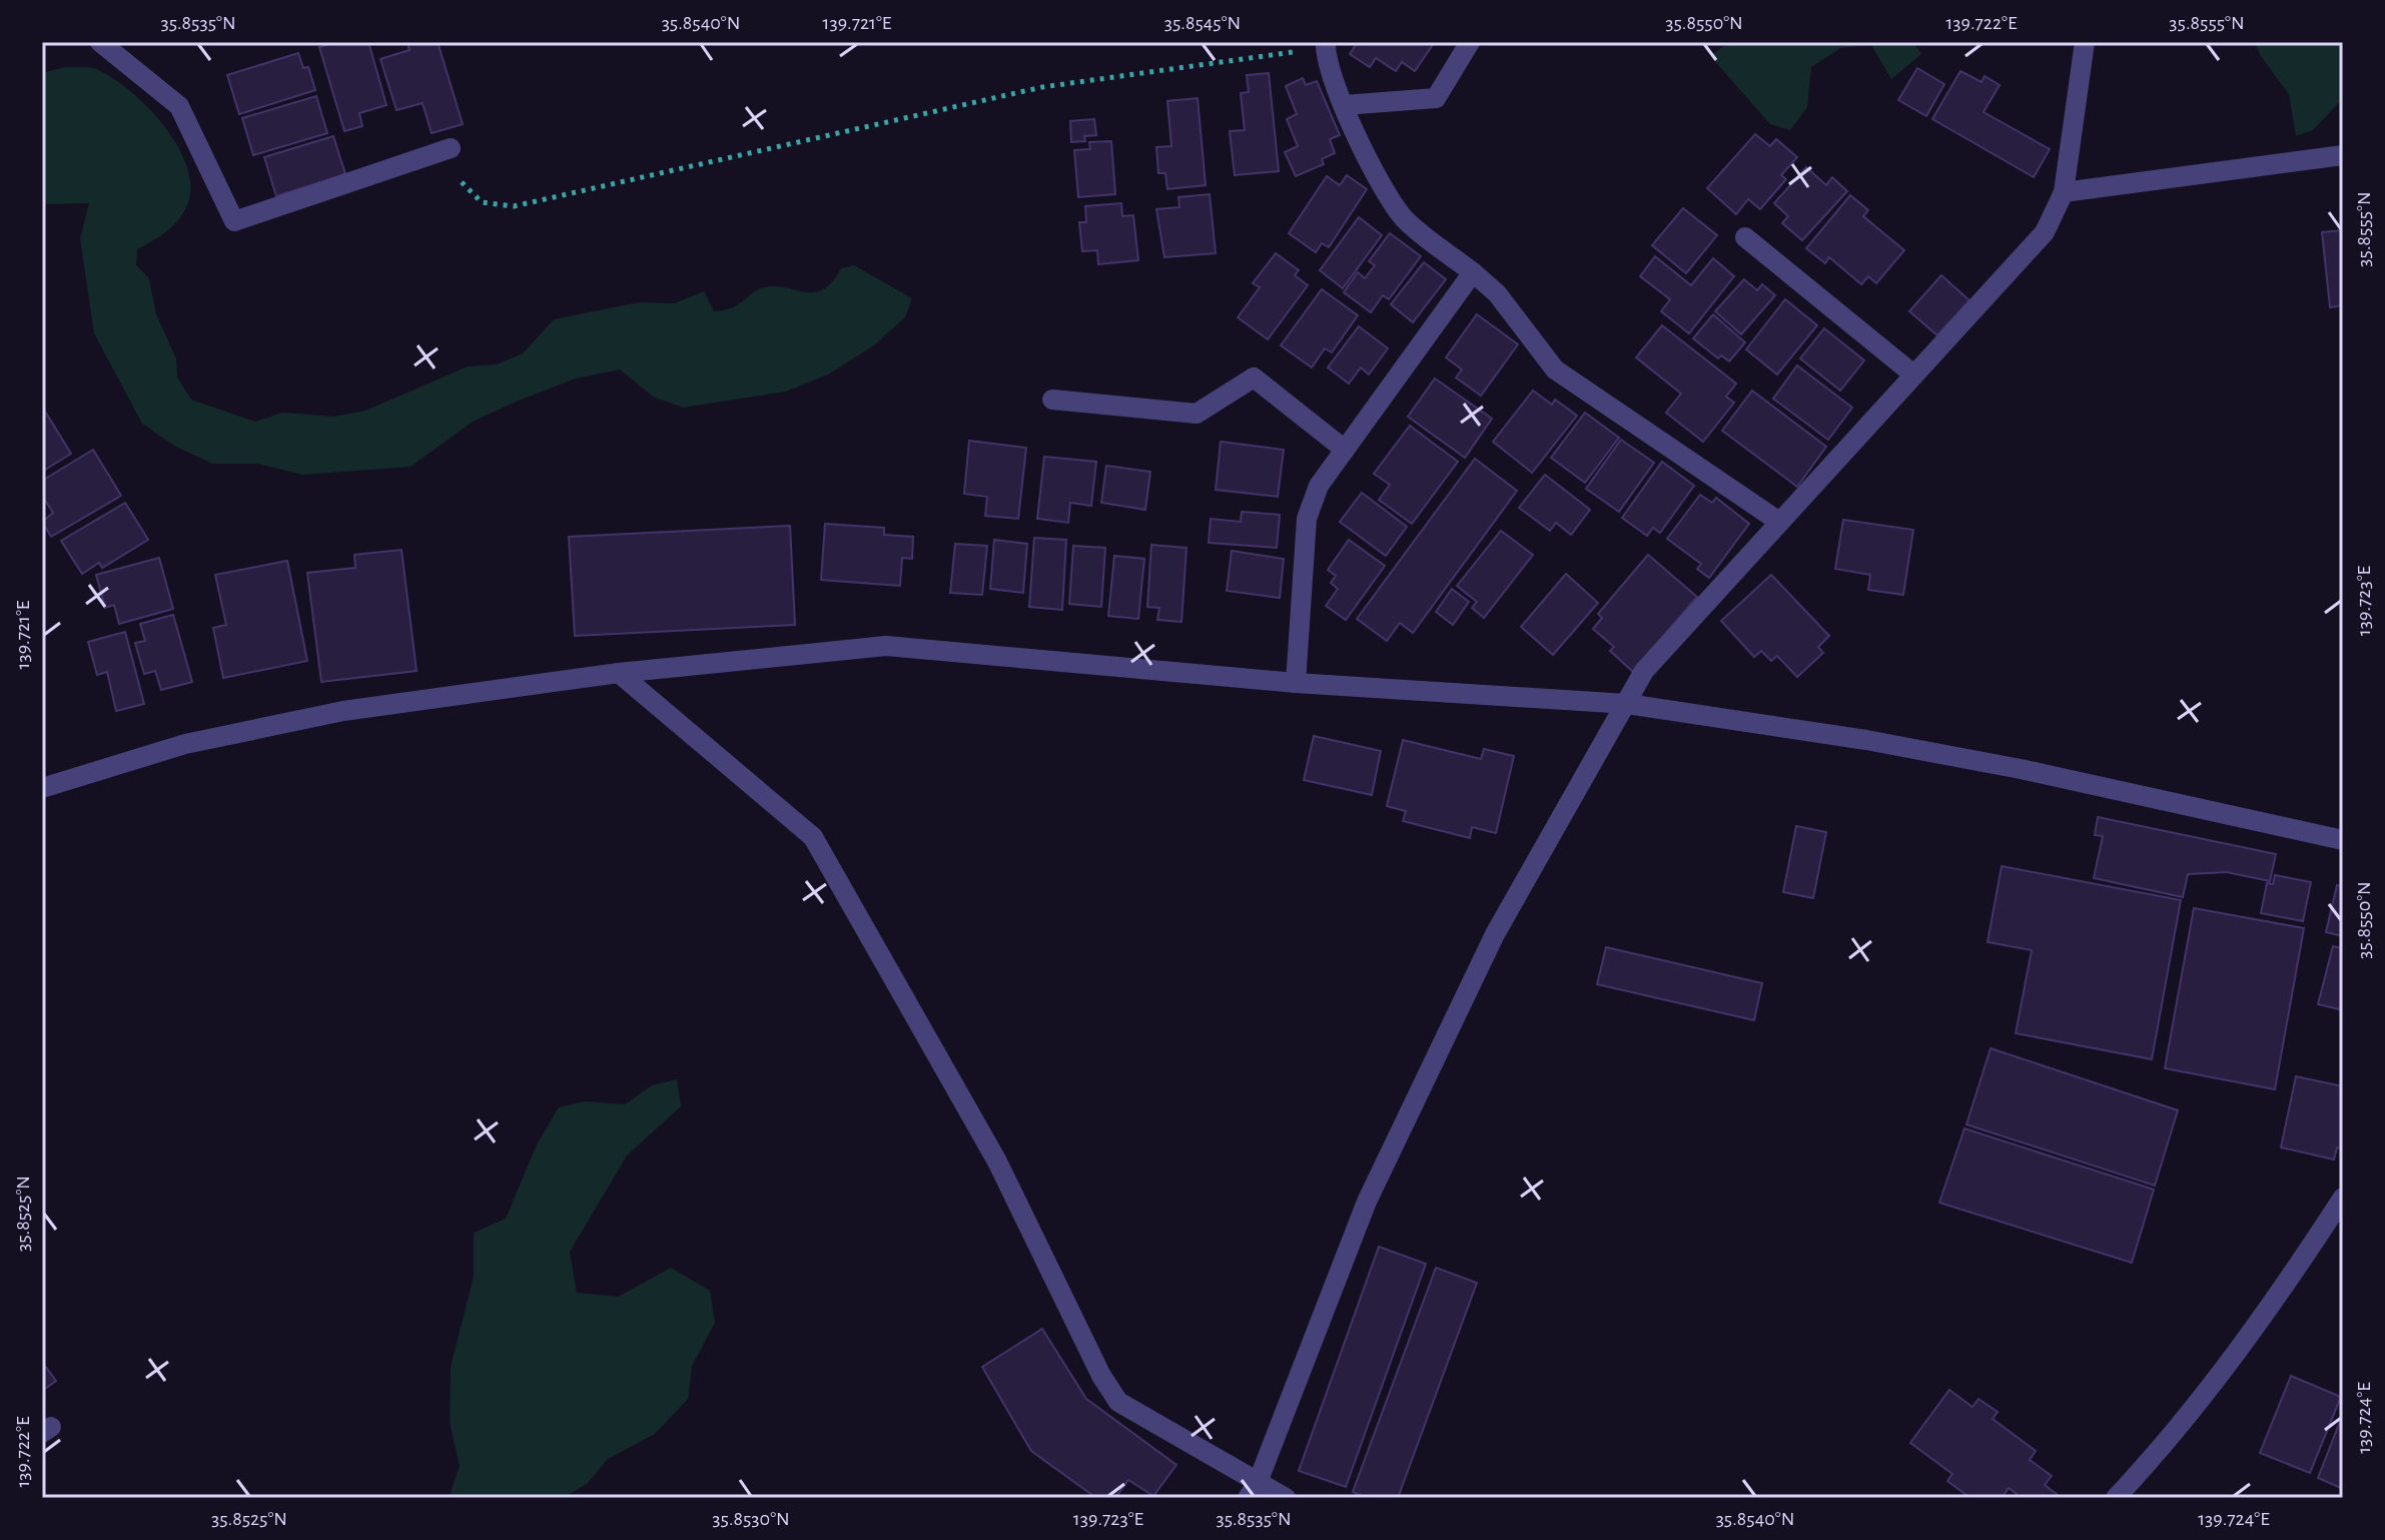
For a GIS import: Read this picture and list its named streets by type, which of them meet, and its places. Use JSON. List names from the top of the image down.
{
  "coordinates": [
    "35.8535°N",
    "35.8540°N",
    "139.721°E",
    "35.8545°N",
    "35.8550°N",
    "139.722°E",
    "35.8555°N",
    "139.723°E",
    "35.8525°N",
    "139.724°E",
    "35.8530°N"
  ]
}
